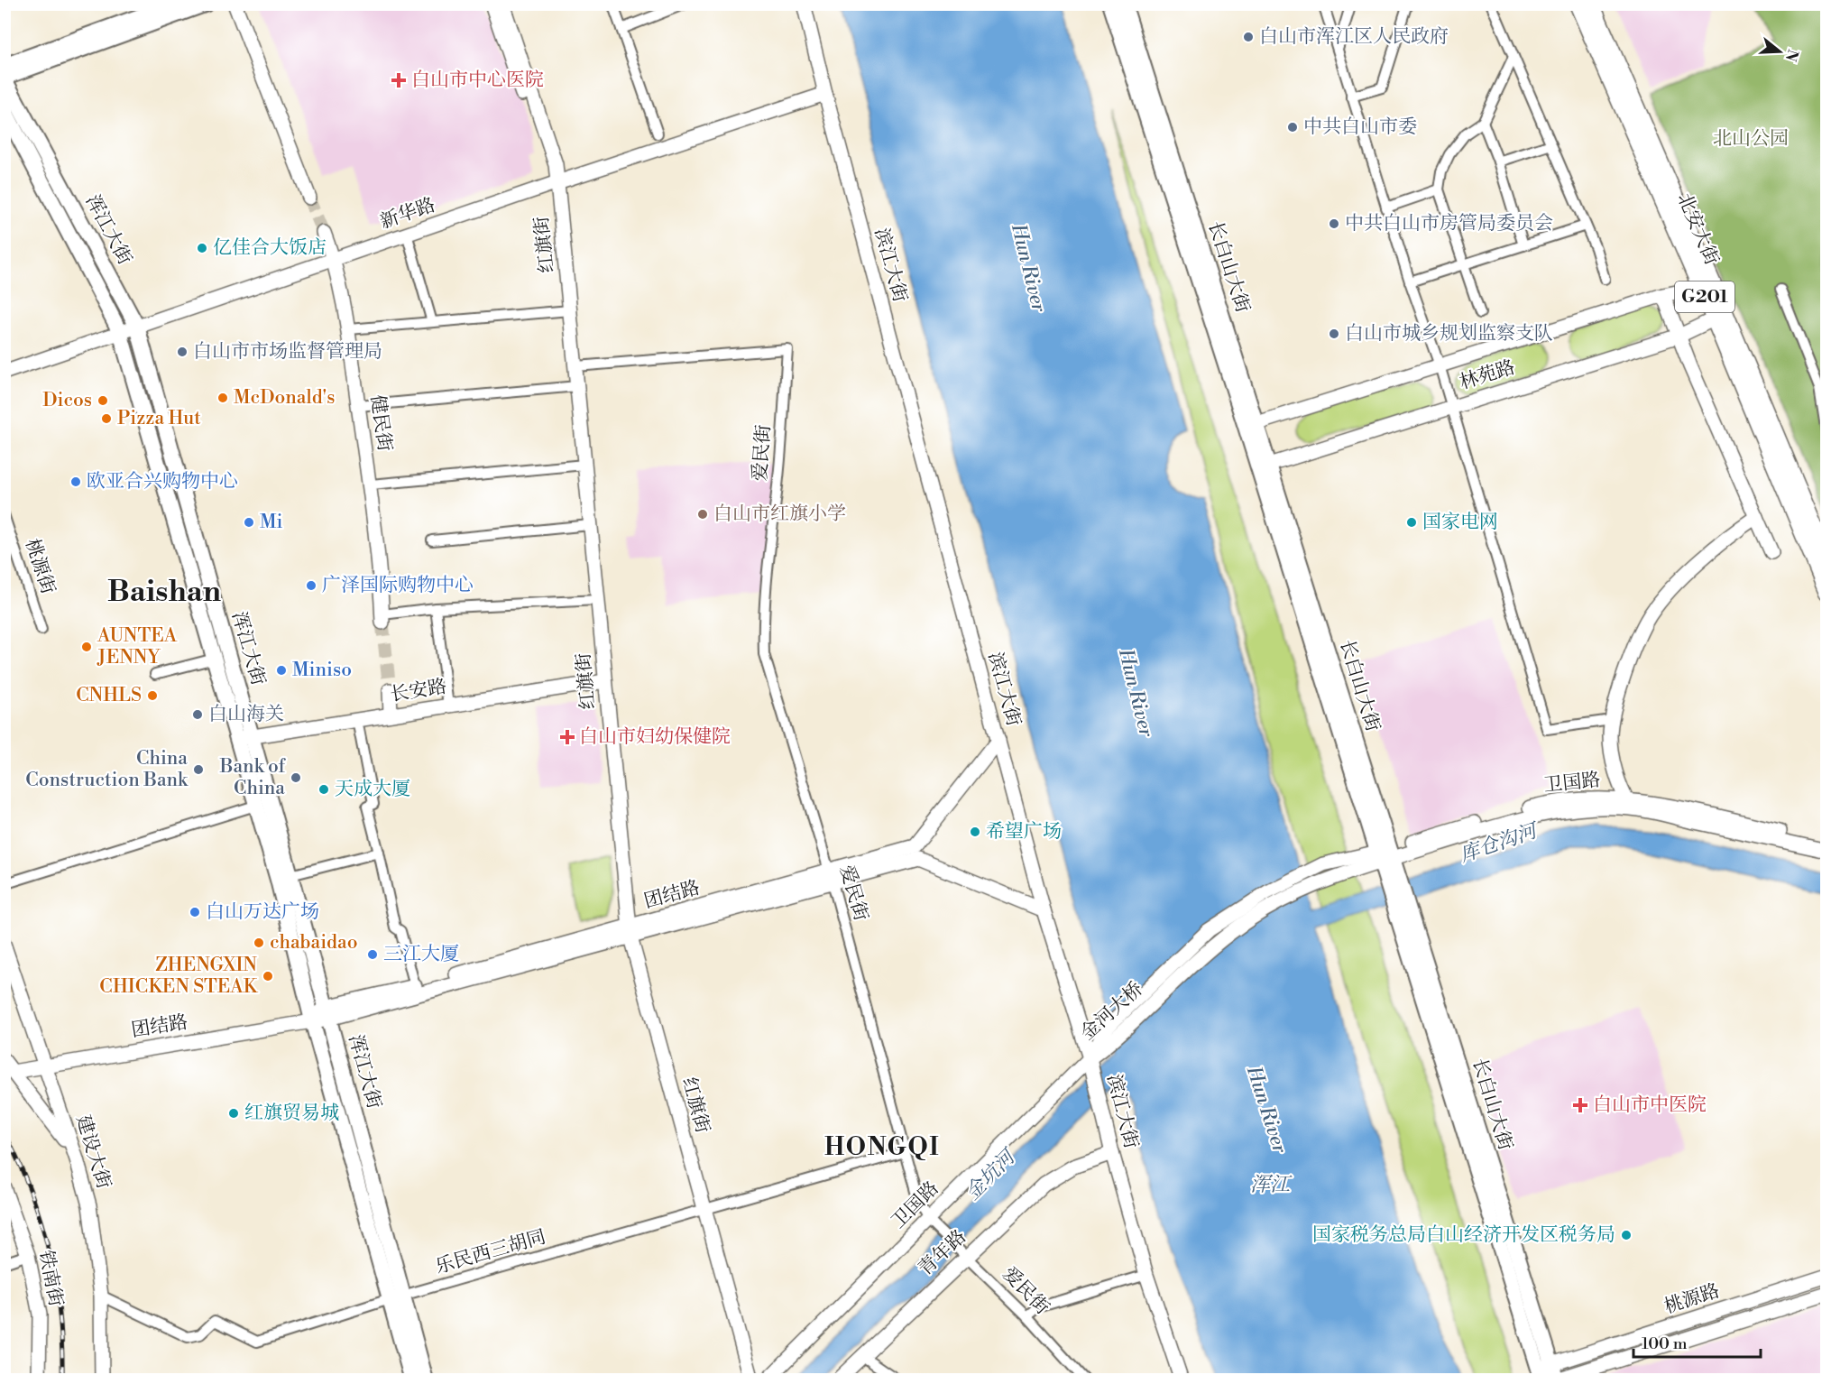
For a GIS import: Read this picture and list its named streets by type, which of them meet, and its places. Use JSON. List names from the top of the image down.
{
  "streets": {
    "highway": ["北安大街", "G201"],
    "main road": ["浑江大街", "长白山大街"],
    "street": [
      "新华路",
      "红旗街",
      "滨江大街",
      "林苑路",
      "健民街",
      "爱民街",
      "桃源街",
      "长安路",
      "卫国路",
      "团结路",
      "金河大桥",
      "建设大街",
      "乐民西三胡同",
      "青年路",
      "铁南街",
      "桃源路"
    ]
  },
  "crossings": [
    ["新华路", "浑江大街"],
    ["新华路", "红旗街"],
    ["新华路", "滨江大街"],
    ["新华路", "健民街"],
    ["北安大街", "林苑路"],
    ["浑江大街", "长安路"],
    ["浑江大街", "团结路"],
    ["浑江大街", "乐民西三胡同"],
    ["红旗街", "爱民街"],
    ["红旗街", "长安路"],
    ["红旗街", "团结路"],
    ["红旗街", "乐民西三胡同"],
    ["滨江大街", "卫国路"],
    ["滨江大街", "金河大桥"],
    ["滨江大街", "青年路"],
    ["长白山大街", "林苑路"],
    ["长白山大街", "卫国路"],
    ["长白山大街", "桃源路"],
    ["爱民街", "卫国路"],
    ["爱民街", "团结路"],
    ["爱民街", "乐民西三胡同"],
    ["爱民街", "青年路"],
    ["卫国路", "金河大桥"],
    ["团结路", "建设大街"],
    ["建设大街", "乐民西三胡同"]
  ],
  "districts": ["Baishan", "HONGQI"],
  "water": [
    "Hun River",
    "库仓沟河",
    "金坑河",
    "浑江"
  ],
  "parks": ["北山公园"],
  "places": {
    "other": [
      "白山市浑江区人民政府",
      "中共白山市委",
      "中共白山市房管局委员会",
      "亿佳合大饭店",
      "白山市城乡规划监察支队",
      "白山市市场监督管理局",
      "McDonald's",
      "Dicos",
      "Pizza Hut",
      "欧亚合兴购物中心",
      "白山市红旗小学",
      "Mi",
      "国家电网",
      "广泽国际购物中心",
      "AUNTEA JENNY",
      "Miniso",
      "CNHLS",
      "白山海关",
      "China Construction Bank",
      "Bank of China",
      "天成大厦",
      "希望广场",
      "白山万达广场",
      "chabaidao",
      "三江大厦",
      "ZHENGXIN CHICKEN STEAK",
      "红旗贸易城",
      "国家税务总局白山经济开发区税务局"
    ],
    "health": ["白山市中心医院", "白山市妇幼保健院", "白山市中医院"]
  },
  "scale_bar": "100 m",
  "north": "right"
}
